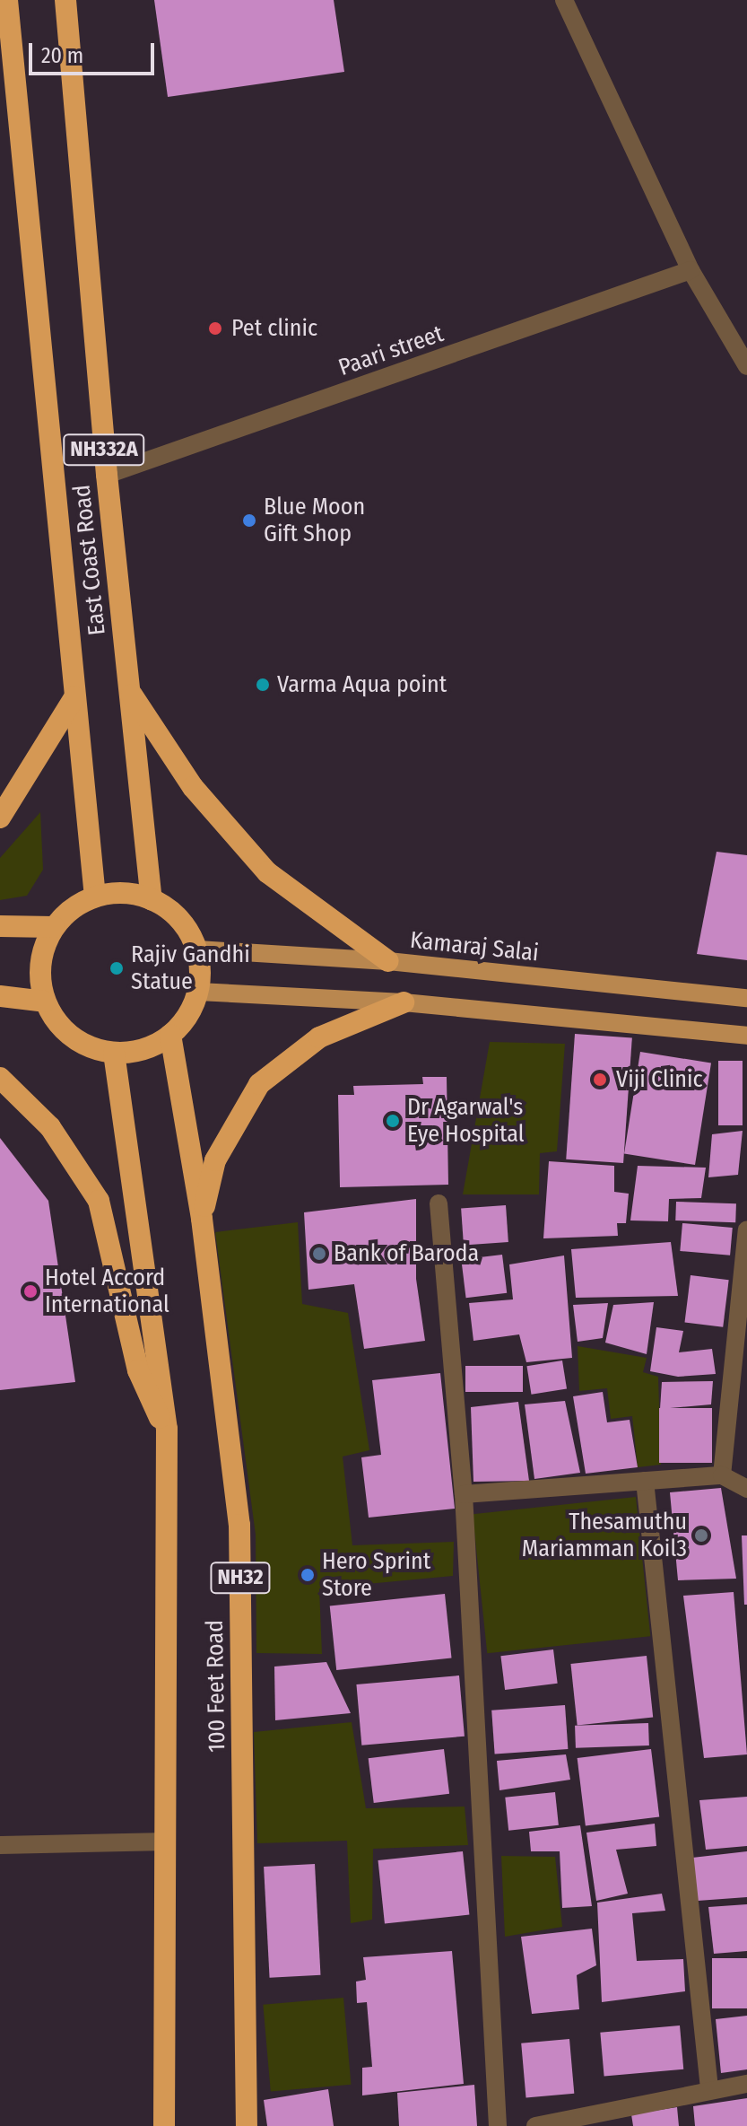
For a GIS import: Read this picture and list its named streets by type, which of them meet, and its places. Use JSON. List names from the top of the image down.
{
  "streets": {
    "highway": [
      "NH332A",
      "East Coast Road",
      "NH32",
      "100 Feet Road"
    ],
    "main road": ["Kamaraj Salai"],
    "street": ["Paari street"]
  },
  "crossings": [
    ["Paari street", "East Coast Road"],
    ["East Coast Road", "Kamaraj Salai"],
    ["East Coast Road", "100 Feet Road"],
    ["Kamaraj Salai", "100 Feet Road"]
  ],
  "places": [
    "Pet clinic",
    "Blue Moon Gift Shop",
    "Varma Aqua point",
    "Rajiv Gandhi Statue",
    "Viji Clinic",
    "Dr Agarwal's Eye Hospital",
    "Bank of Baroda",
    "Hotel Accord International",
    "Thesamuthu Mariamman Koil3",
    "Hero Sprint Store"
  ],
  "scale_bar": "20 m"
}
